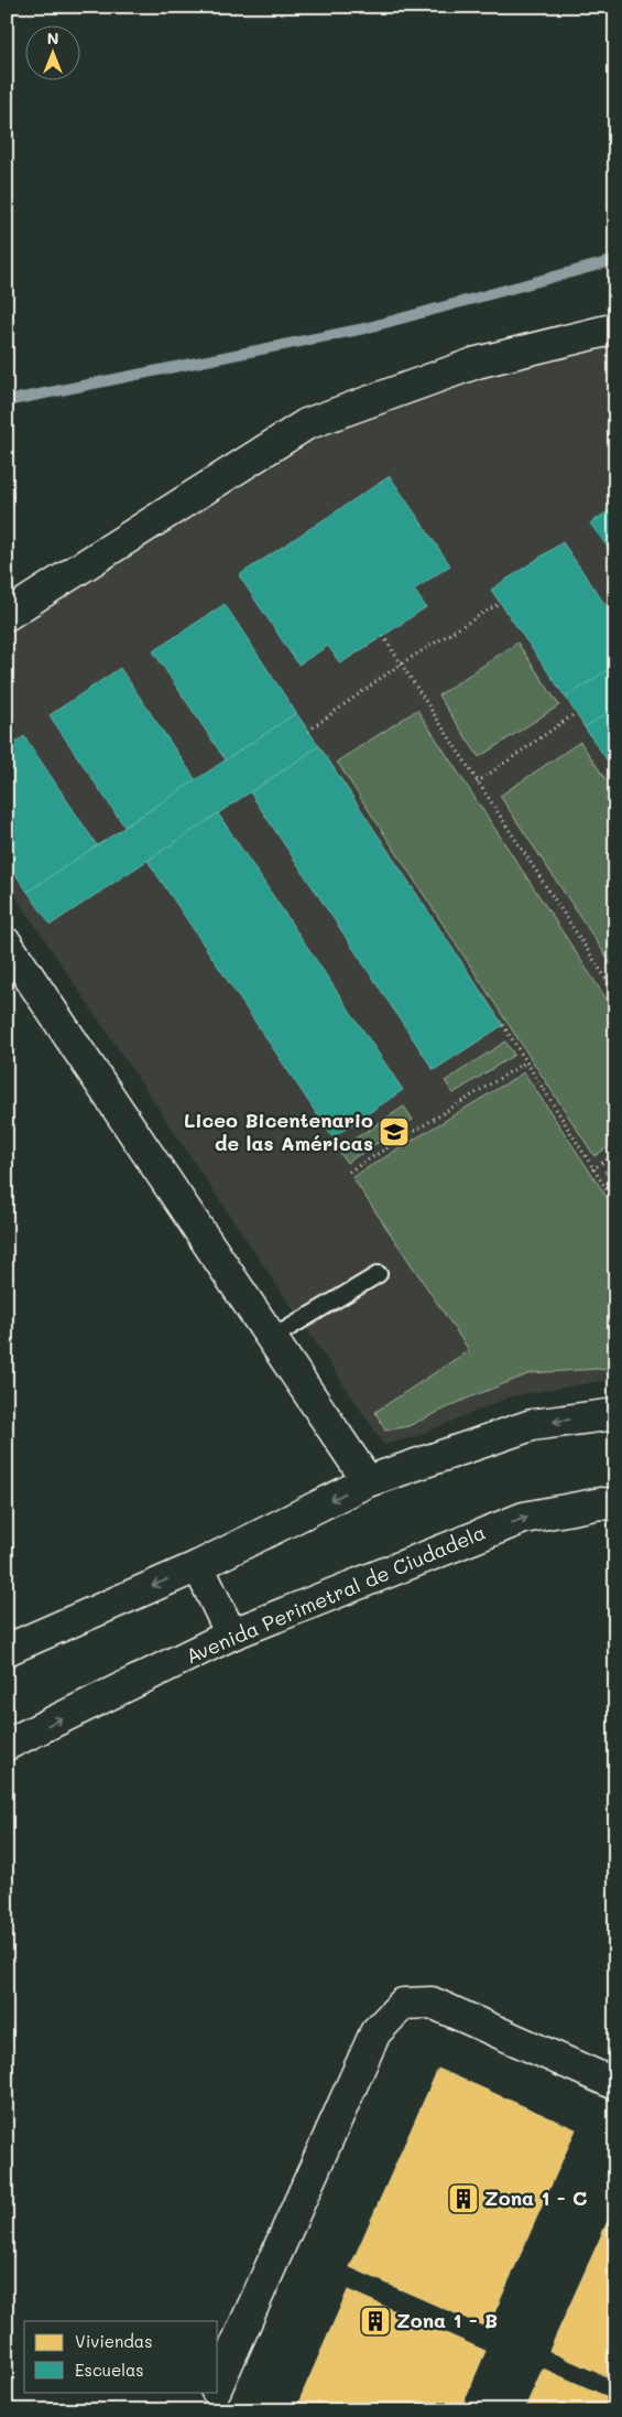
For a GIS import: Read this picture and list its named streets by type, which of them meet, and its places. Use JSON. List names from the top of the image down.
{
  "streets": {
    "street": ["Avenida Perimetral de Ciudadela"]
  },
  "places": {
    "school or university": ["Liceo Bicentenario de las Américas"],
    "building": ["Zona 1 - C", "Zona 1 - B"]
  },
  "legend": ["Viviendas", "Escuelas"],
  "north": "top"
}
